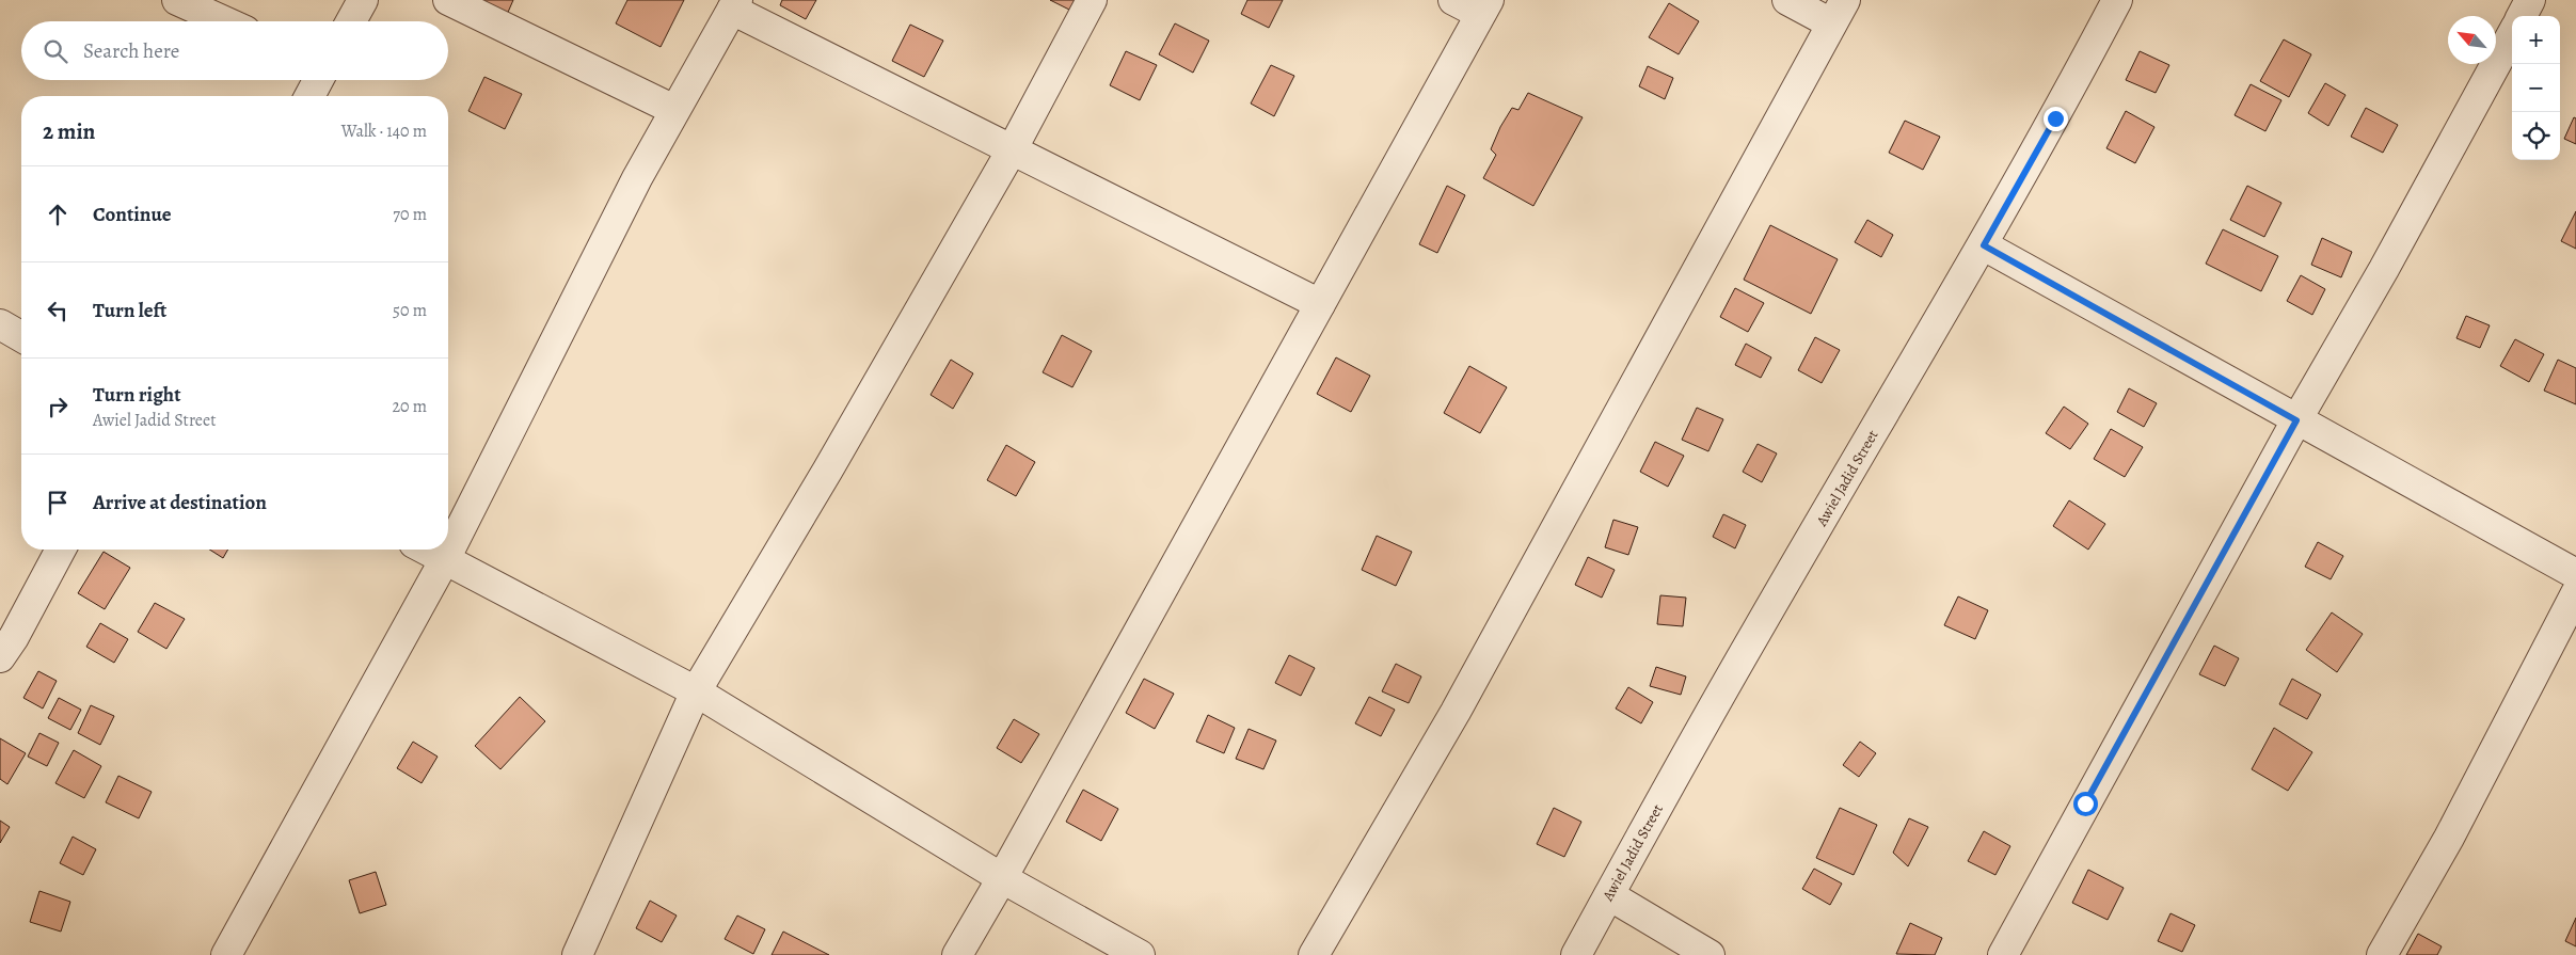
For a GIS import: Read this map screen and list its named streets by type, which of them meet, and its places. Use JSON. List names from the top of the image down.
{
  "streets": {
    "street": ["Awiel Jadid Street"]
  },
  "north": "top left",
  "page": {
    "map_buttons": ["+", "−"],
    "search": "Search here",
    "heading": ["2 min", "Walk · 140 m"],
    "list": [
      ["Continue", "70 m"],
      ["Turn left", "50 m"],
      ["Turn right", "Awiel Jadid Street", "20 m"],
      "Arrive at destination"
    ]
  }
}
